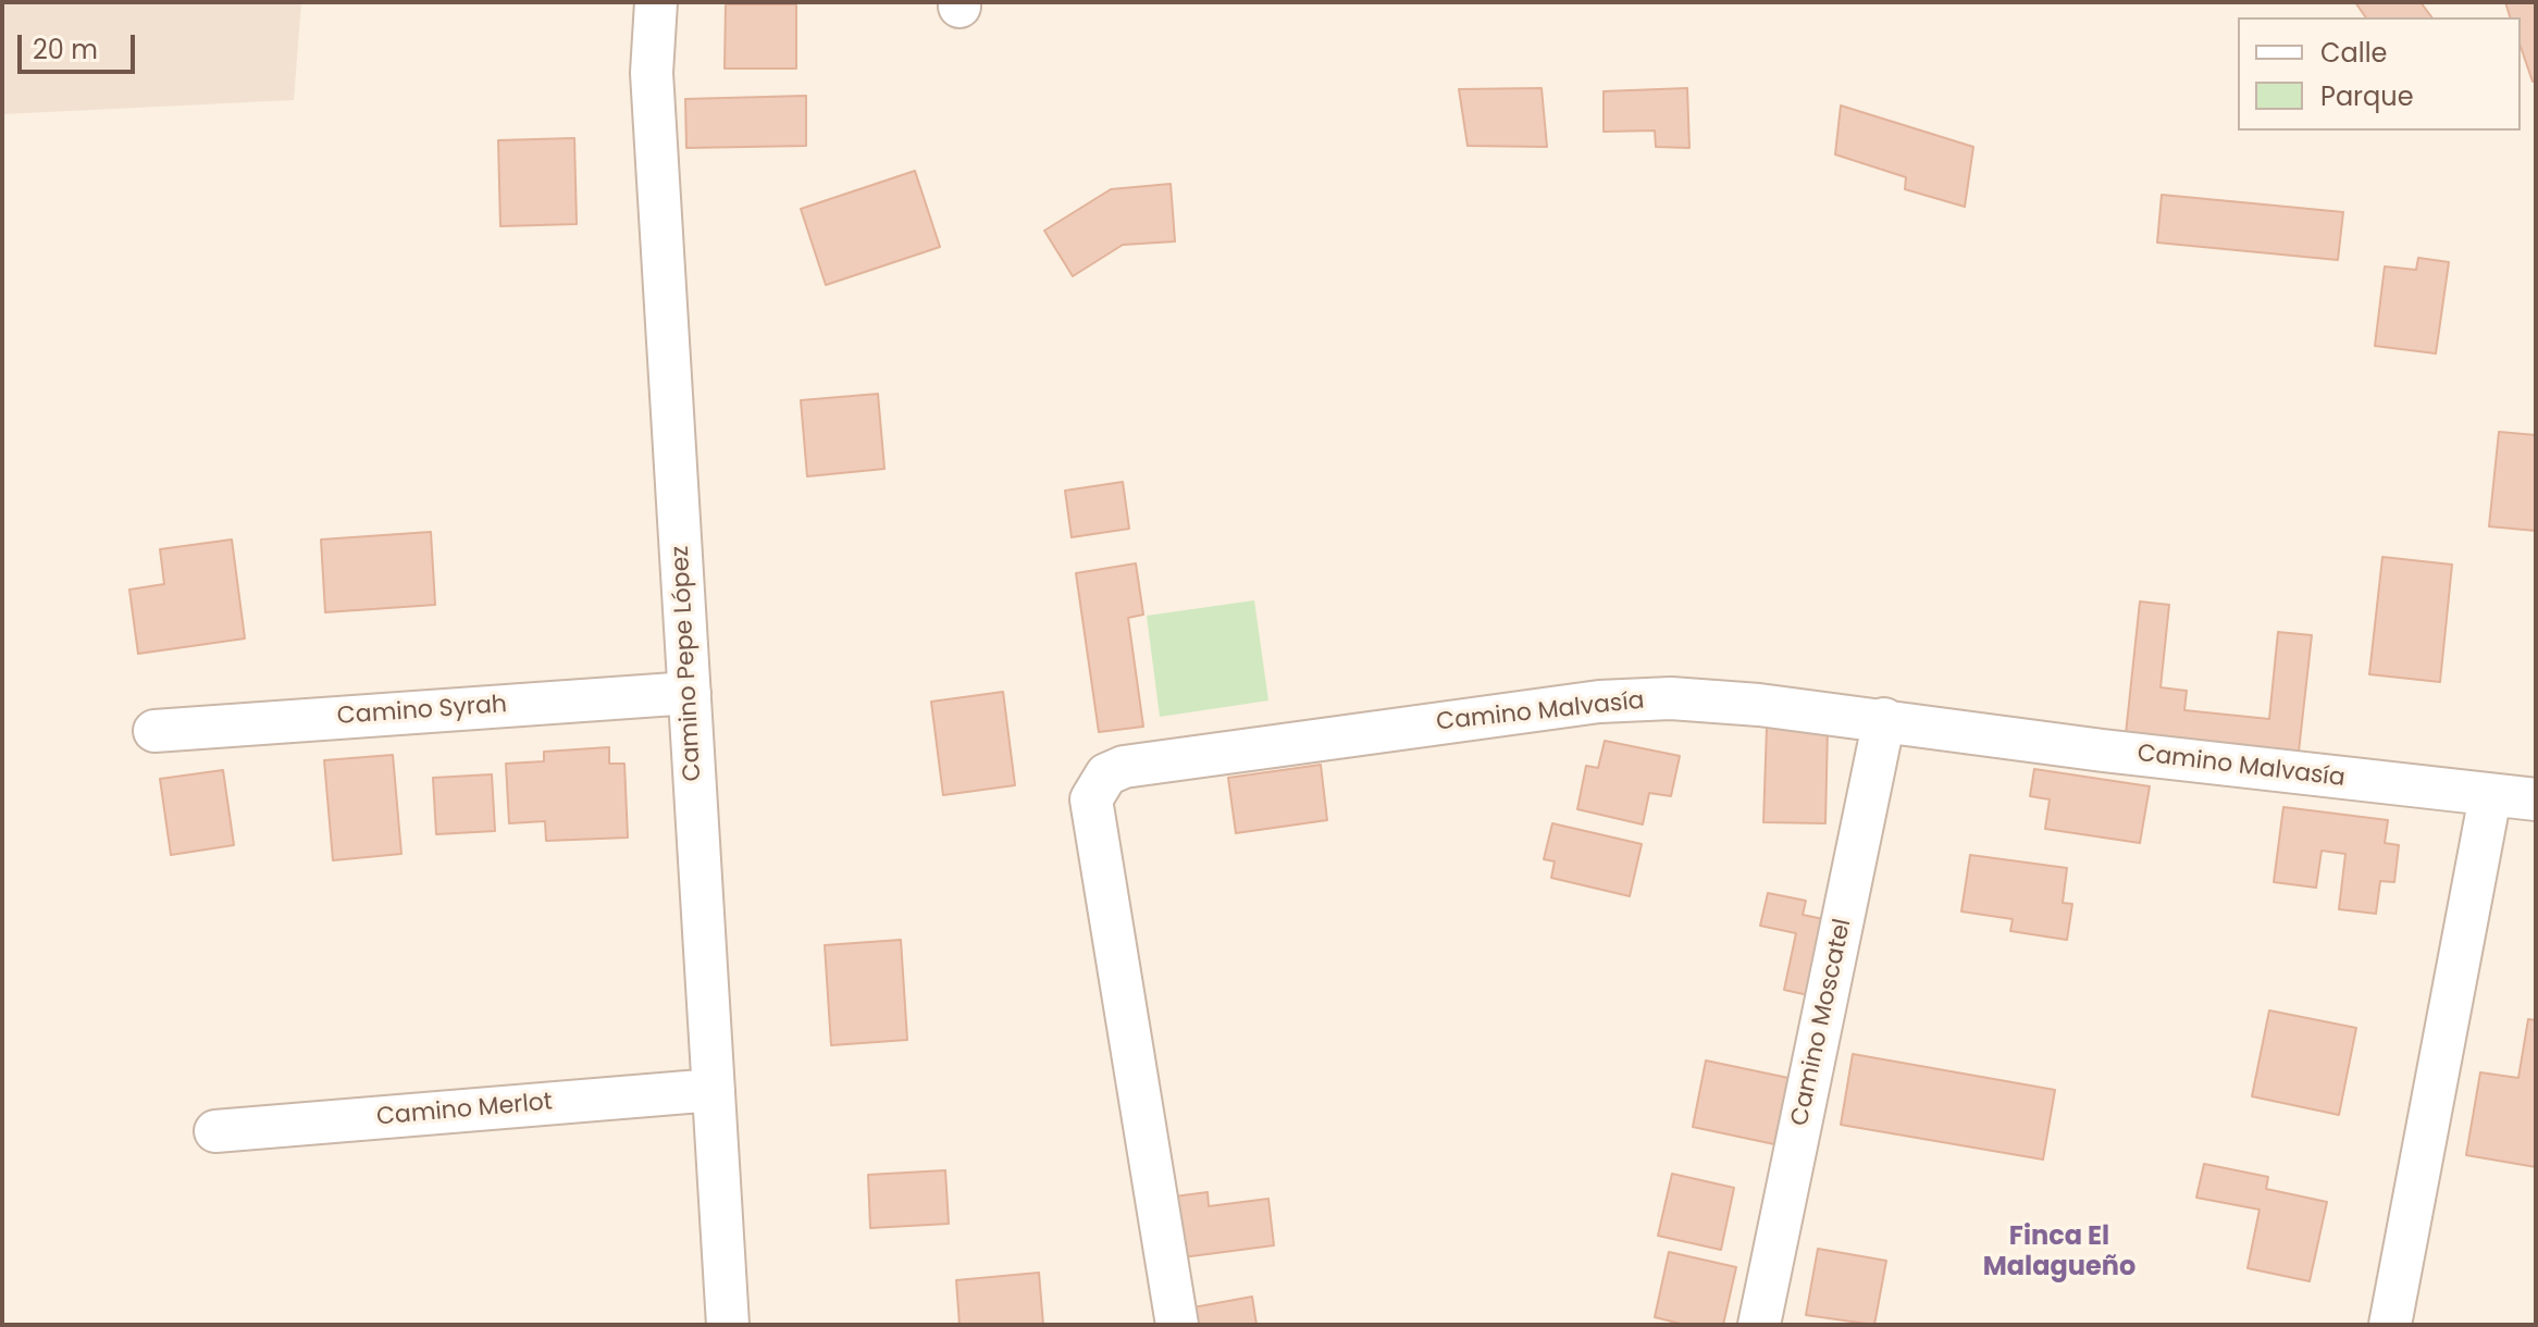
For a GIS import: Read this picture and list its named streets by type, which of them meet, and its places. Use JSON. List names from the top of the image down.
{
  "streets": {
    "street": [
      "Camino Pepe López",
      "Camino Syrah",
      "Camino Malvasía",
      "Camino Moscatel",
      "Camino Merlot"
    ]
  },
  "crossings": [
    ["Camino Pepe López", "Camino Syrah"],
    ["Camino Pepe López", "Camino Merlot"],
    ["Camino Malvasía", "Camino Moscatel"]
  ],
  "districts": ["Finca El Malagueño"],
  "legend": ["Calle", "Parque"],
  "scale_bar": "20 m"
}
